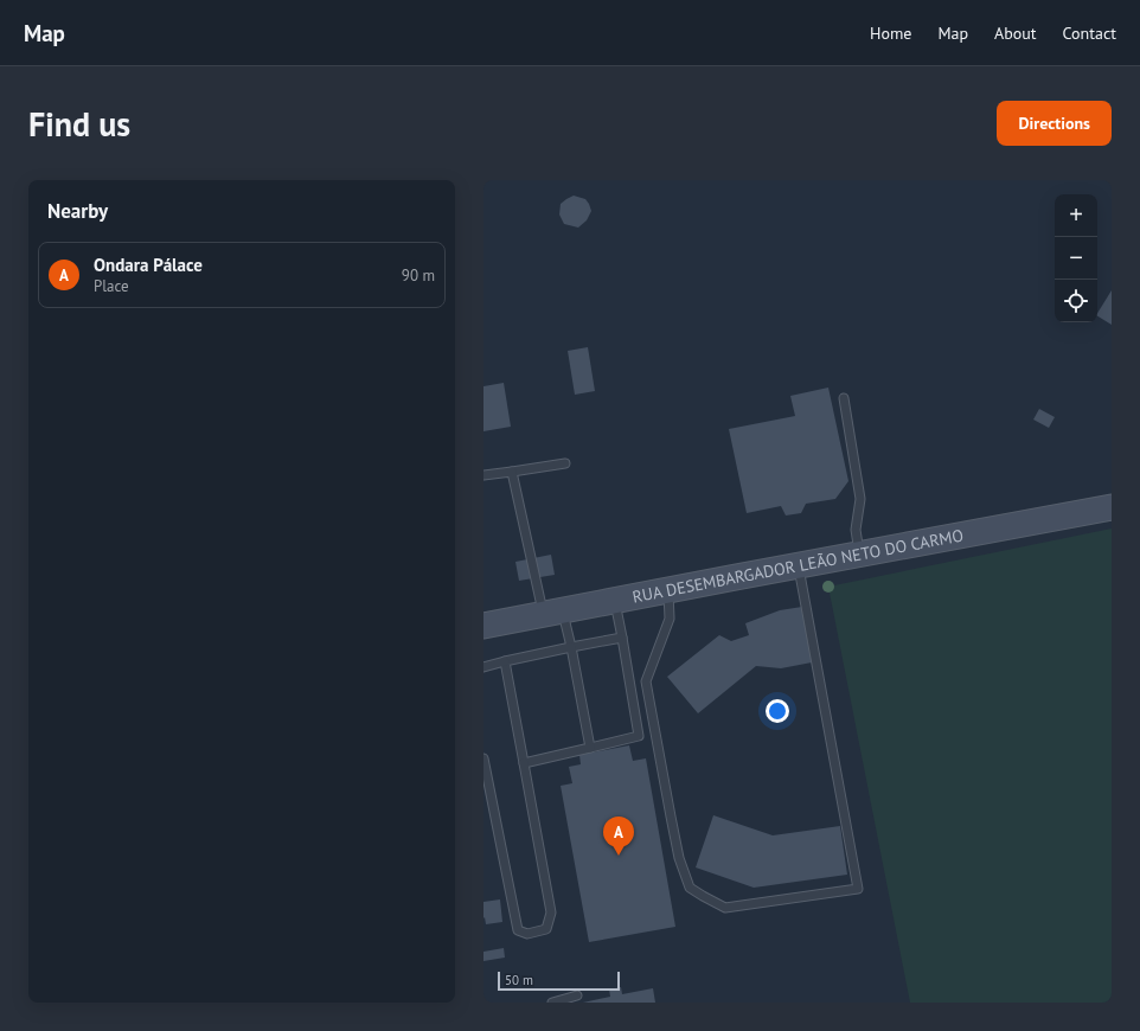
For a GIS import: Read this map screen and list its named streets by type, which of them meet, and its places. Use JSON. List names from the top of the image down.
{
  "streets": {
    "main road": ["RUA DESEMBARGADOR LEÃO NETO DO CARMO"]
  },
  "scale_bar": "50 m",
  "page": {
    "header": "Map",
    "nav": [
      "Home",
      "Map",
      "About",
      "Contact"
    ],
    "buttons": "Directions",
    "title": "Find us",
    "heading": "Nearby",
    "map_buttons": ["+", "−"],
    "list": [
      {
        "mark": "A",
        "name": "Ondara Pálace",
        "note": "Place",
        "value": "90 m"
      }
    ],
    "pins": "A",
    "scale": "50 m"
  }
}
